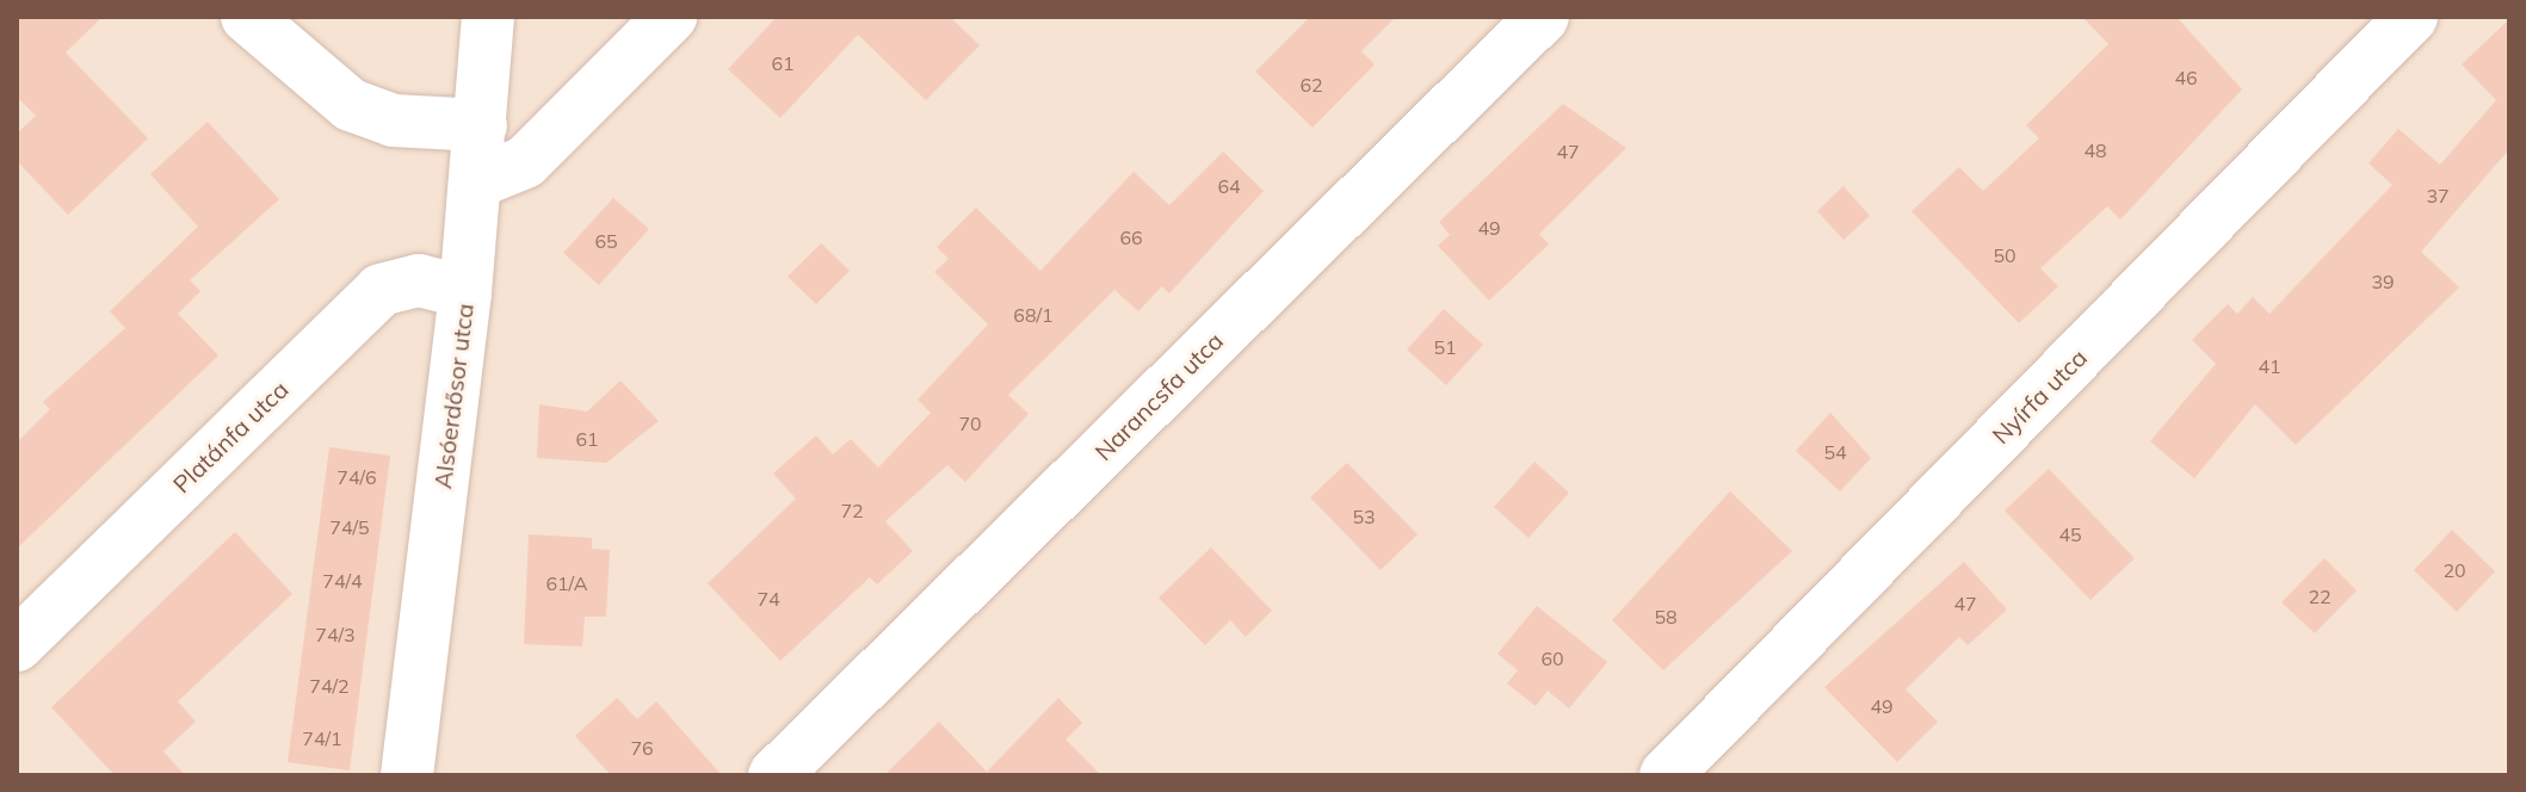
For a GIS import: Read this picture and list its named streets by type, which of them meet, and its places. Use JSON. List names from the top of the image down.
{
  "streets": {
    "street": [
      "Alsóerdősor utca",
      "Narancsfa utca",
      "Nyírfa utca",
      "Platánfa utca"
    ]
  },
  "crossings": [
    ["Alsóerdősor utca", "Platánfa utca"]
  ],
  "house_numbers": [
    "61",
    "46",
    "62",
    "48",
    "47",
    "64",
    "37",
    "49",
    "66",
    "65",
    "50",
    "39",
    "68/1",
    "51",
    "41",
    "70",
    "61",
    "54",
    "74/6",
    "72",
    "53",
    "74/5",
    "45",
    "20",
    "74/4",
    "61/A",
    "22",
    "74",
    "47",
    "58",
    "74/3",
    "60",
    "74/2",
    "49",
    "74/1",
    "76"
  ]
}
